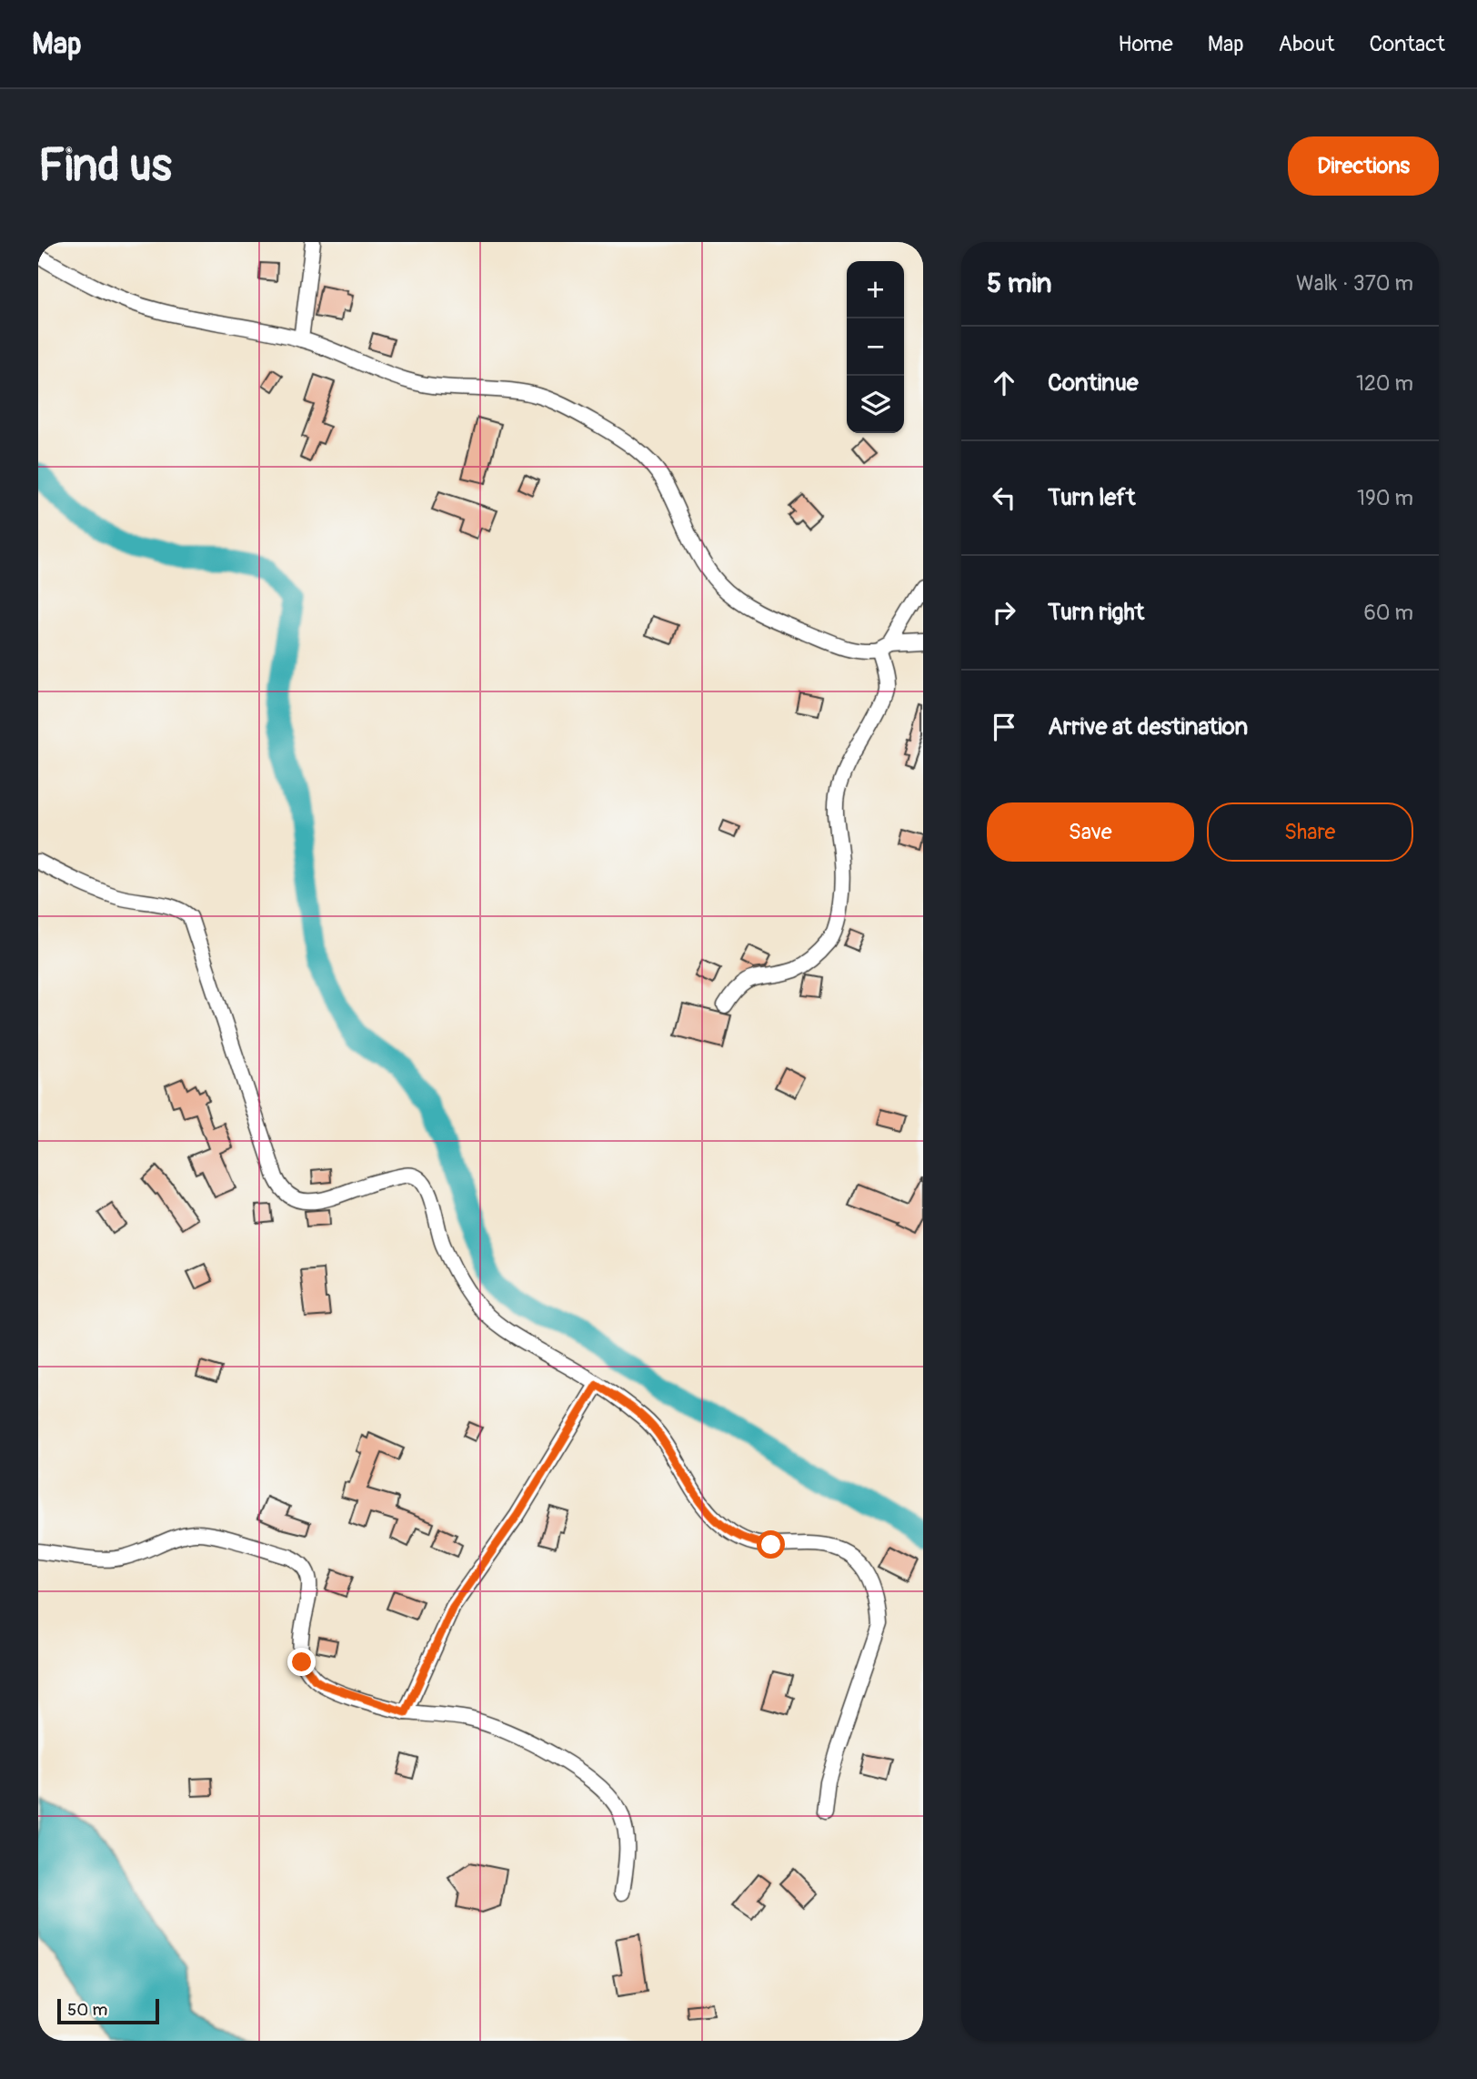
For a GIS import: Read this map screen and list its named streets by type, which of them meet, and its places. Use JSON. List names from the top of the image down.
{
  "scale_bar": "50 m",
  "page": {
    "header": "Map",
    "nav": [
      "Home",
      "Map",
      "About",
      "Contact"
    ],
    "buttons": [
      "Directions",
      ["Save", "Share"]
    ],
    "title": "Find us",
    "heading": ["5 min", "Walk · 370 m"],
    "map_buttons": ["+", "−"],
    "list": [
      ["Continue", "120 m"],
      ["Turn left", "190 m"],
      ["Turn right", "60 m"],
      "Arrive at destination"
    ],
    "scale": "50 m"
  }
}
